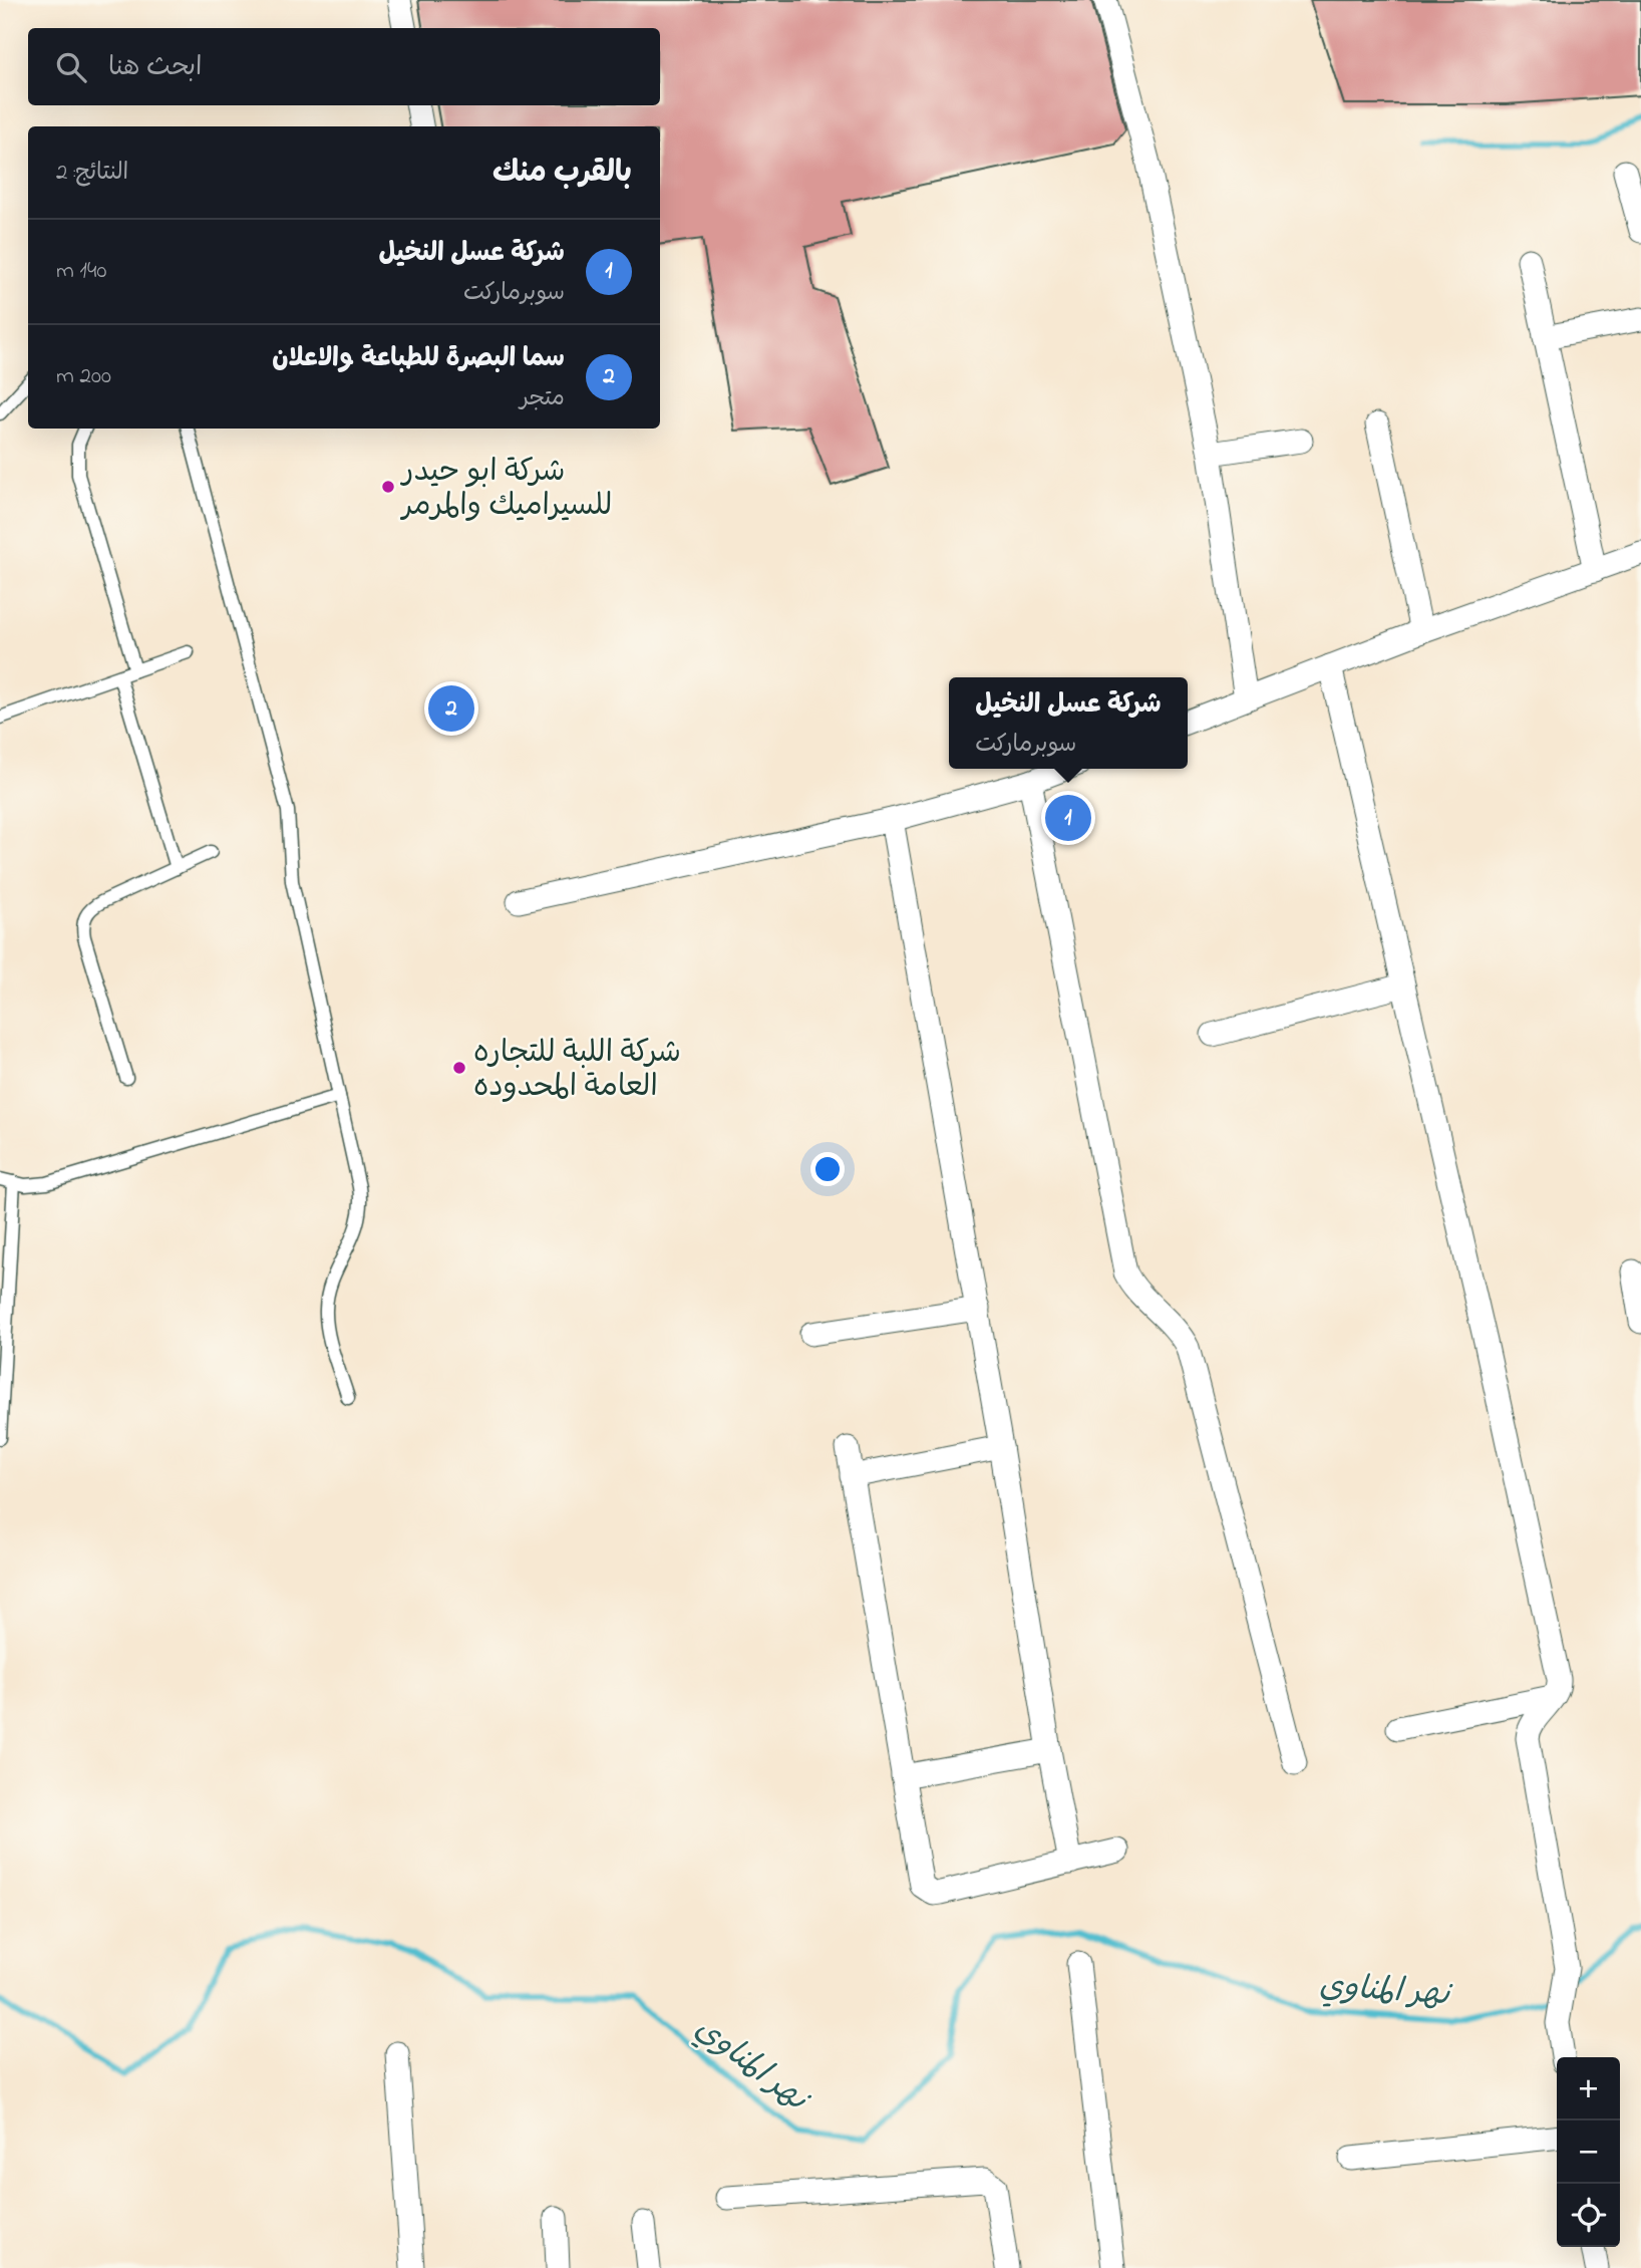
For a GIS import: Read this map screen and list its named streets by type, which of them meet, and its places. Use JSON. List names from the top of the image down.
{
  "water": ["نهر المناوي"],
  "places": ["شركة ابو حيدر للسيراميك والمرمر", "شركة اللبة للتجاره العامة المحدوده"],
  "page": {
    "search": "ابحث هنا",
    "heading": ["بالقرب منك", "النتائج: 2"],
    "list": [
      {
        "mark": "1",
        "name": "شركة عسل النخيل",
        "note": "سوبرماركت",
        "value": "140 m"
      },
      {
        "mark": "2",
        "name": "سما البصرة للطباعة والاعلان",
        "note": "متجر",
        "value": "200 m"
      }
    ],
    "popup": ["شركة عسل النخيل", "سوبرماركت"],
    "pins": ["2", "1"],
    "map_buttons": ["+", "−"]
  }
}
